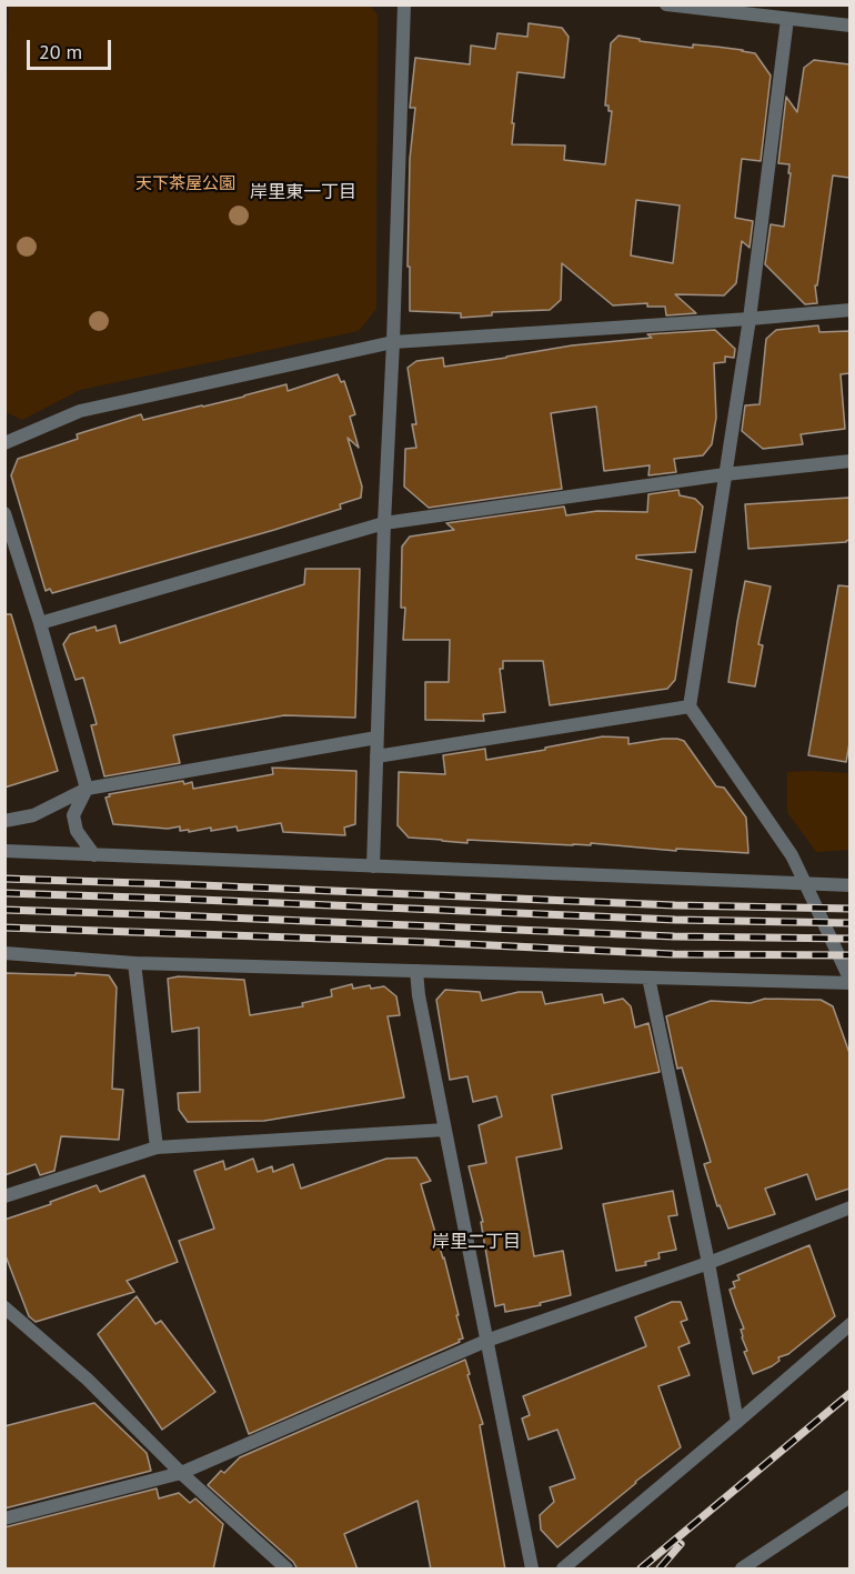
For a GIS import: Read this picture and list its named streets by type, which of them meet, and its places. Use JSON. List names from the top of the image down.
{
  "districts": ["岸里東一丁目", "岸里二丁目"],
  "parks": ["天下茶屋公園"],
  "scale_bar": "20 m"
}
